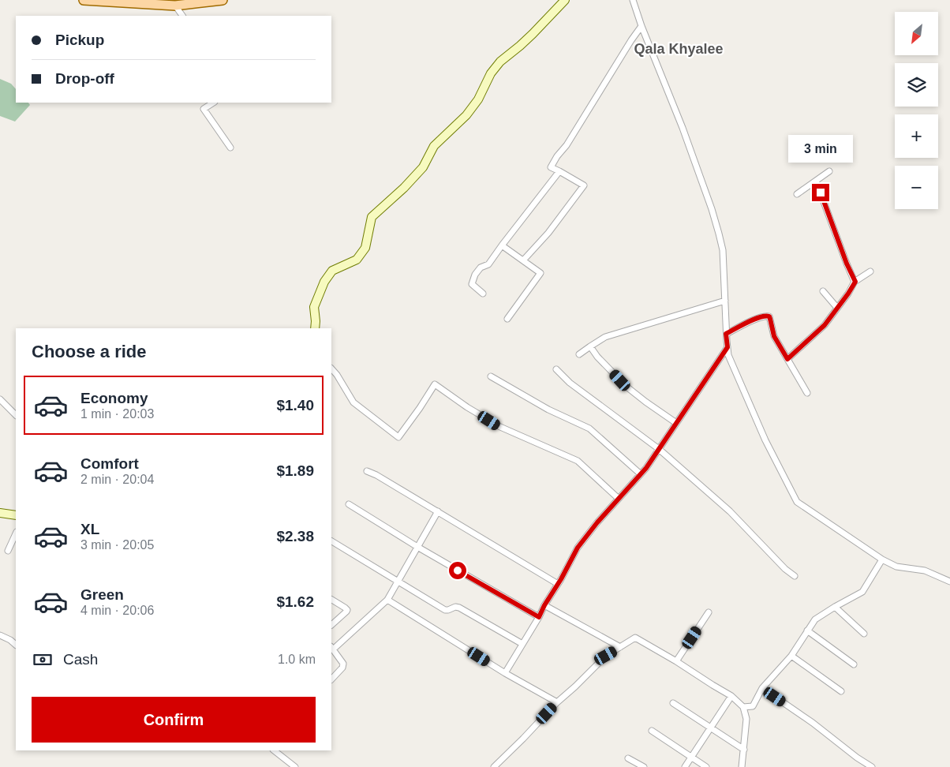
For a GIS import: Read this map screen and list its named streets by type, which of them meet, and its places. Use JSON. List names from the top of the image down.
{
  "districts": ["Qala Khyalee"],
  "north": "bottom left",
  "page": {
    "map_buttons": ["+", "−"],
    "banner": ["Pickup", "Drop-off"],
    "bubble": "3 min",
    "heading": "Choose a ride",
    "list": [
      {
        "name": "Economy",
        "note": "1 min · 20:03",
        "value": "$1.40"
      },
      {
        "name": "Comfort",
        "note": "2 min · 20:04",
        "value": "$1.89"
      },
      {
        "name": "XL",
        "note": "3 min · 20:05",
        "value": "$2.38"
      },
      {
        "name": "Green",
        "note": "4 min · 20:06",
        "value": "$1.62"
      }
    ],
    "pay": ["Cash", "1.0 km"],
    "buttons": "Confirm"
  }
}
